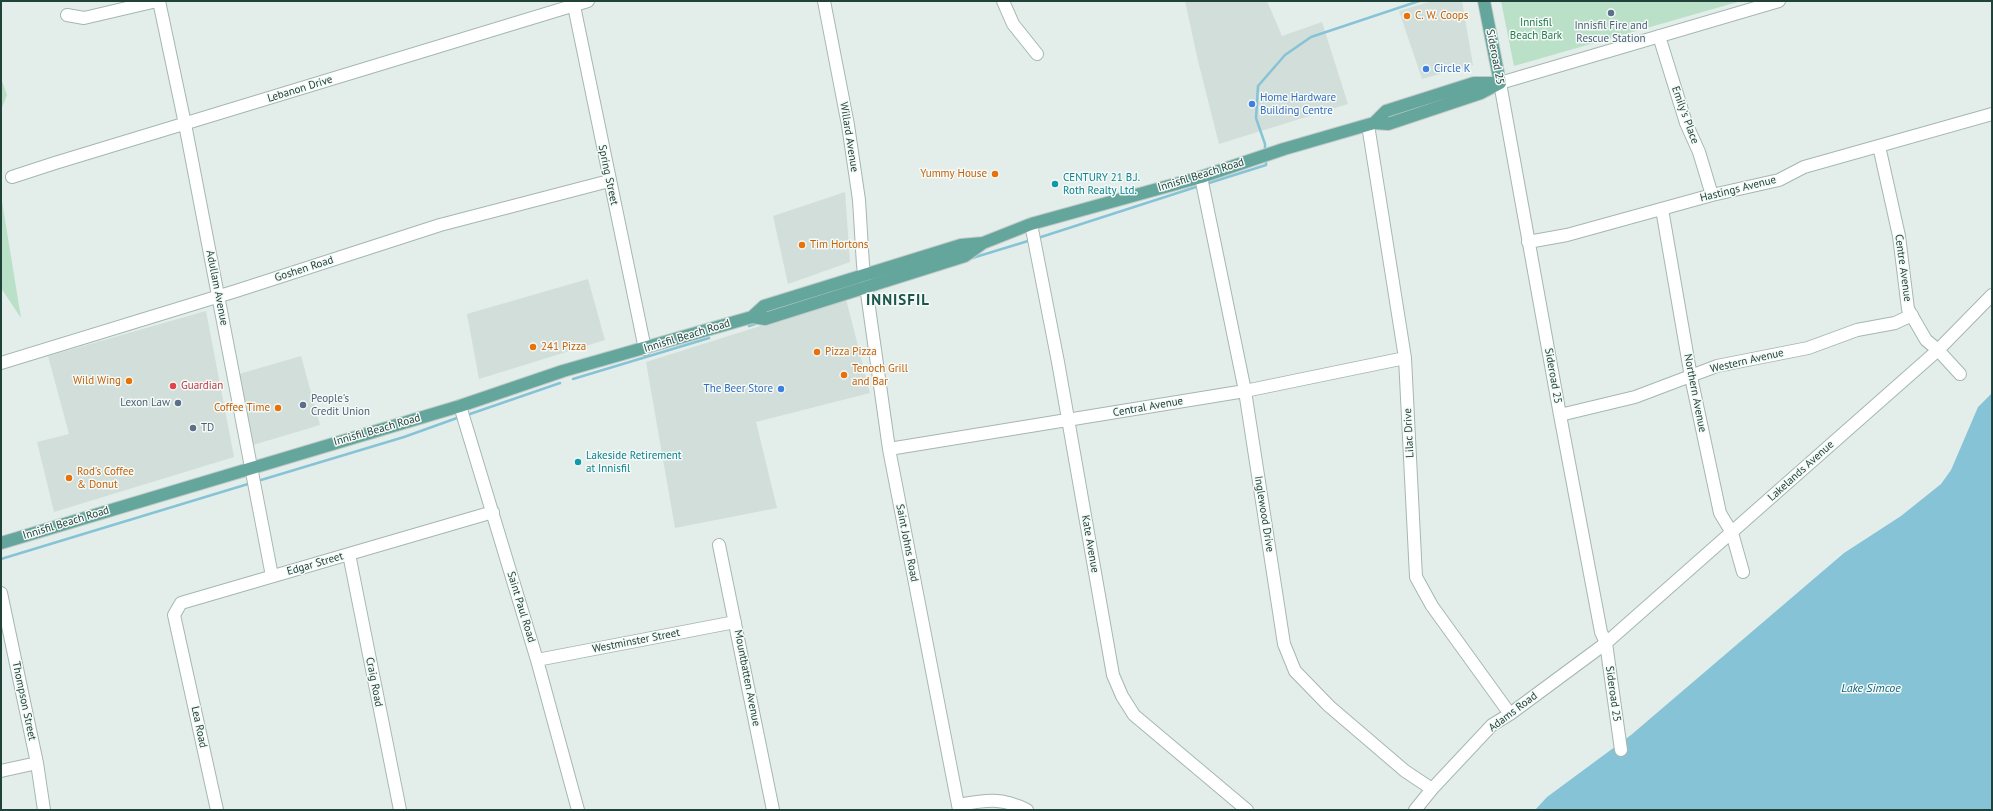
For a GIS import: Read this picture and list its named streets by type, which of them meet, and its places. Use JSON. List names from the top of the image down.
{
  "streets": {
    "main road": ["Sideroad 25", "Innisfil Beach Road"],
    "street": [
      "Lebanon Drive",
      "Emily's Place",
      "Willard Avenue",
      "Spring Street",
      "Hastings Avenue",
      "Centre Avenue",
      "Goshen Road",
      "Adullam Avenue",
      "Western Avenue",
      "Northern Avenue",
      "Central Avenue",
      "Lilac Drive",
      "Lakelands Avenue",
      "Inglewood Drive",
      "Saint Johns Road",
      "Kate Avenue",
      "Edgar Street",
      "Saint Paul Road",
      "Westminster Street",
      "Mountbatten Avenue",
      "Craig Road",
      "Thompson Street",
      "Adams Road",
      "Lea Road"
    ]
  },
  "crossings": [
    ["Sideroad 25", "Innisfil Beach Road"],
    ["Sideroad 25", "Hastings Avenue"],
    ["Sideroad 25", "Western Avenue"],
    ["Sideroad 25", "Lakelands Avenue"],
    ["Sideroad 25", "Adams Road"],
    ["Lebanon Drive", "Spring Street"],
    ["Lebanon Drive", "Adullam Avenue"],
    ["Emily's Place", "Innisfil Beach Road"],
    ["Emily's Place", "Hastings Avenue"],
    ["Willard Avenue", "Innisfil Beach Road"],
    ["Willard Avenue", "Saint Johns Road"],
    ["Spring Street", "Innisfil Beach Road"],
    ["Spring Street", "Goshen Road"],
    ["Innisfil Beach Road", "Adullam Avenue"],
    ["Innisfil Beach Road", "Lilac Drive"],
    ["Innisfil Beach Road", "Inglewood Drive"],
    ["Innisfil Beach Road", "Saint Johns Road"],
    ["Innisfil Beach Road", "Kate Avenue"],
    ["Innisfil Beach Road", "Saint Paul Road"],
    ["Hastings Avenue", "Centre Avenue"],
    ["Hastings Avenue", "Northern Avenue"],
    ["Centre Avenue", "Western Avenue"],
    ["Centre Avenue", "Lakelands Avenue"],
    ["Goshen Road", "Adullam Avenue"],
    ["Adullam Avenue", "Edgar Street"],
    ["Western Avenue", "Northern Avenue"],
    ["Northern Avenue", "Lakelands Avenue"],
    ["Central Avenue", "Lilac Drive"],
    ["Central Avenue", "Inglewood Drive"],
    ["Central Avenue", "Saint Johns Road"],
    ["Central Avenue", "Kate Avenue"],
    ["Lilac Drive", "Adams Road"],
    ["Lakelands Avenue", "Adams Road"],
    ["Inglewood Drive", "Adams Road"],
    ["Edgar Street", "Saint Paul Road"],
    ["Edgar Street", "Craig Road"],
    ["Edgar Street", "Lea Road"],
    ["Saint Paul Road", "Westminster Street"],
    ["Westminster Street", "Mountbatten Avenue"]
  ],
  "districts": ["INNISFIL"],
  "water": ["Lake Simcoe"],
  "parks": ["Innisfil Beach Bark"],
  "places": [
    "Innisfil Fire and Rescue Station",
    "C. W. Coops",
    "Circle K",
    "Home Hardware Building Centre",
    "Yummy House",
    "CENTURY 21 B.J. Roth Realty Ltd.",
    "Tim Hortons",
    "241 Pizza",
    "Pizza Pizza",
    "Tenoch Grill and Bar",
    "Wild Wing",
    "Guardian",
    "The Beer Store",
    "Lexon Law",
    "People's Credit Union",
    "Coffee Time",
    "TD",
    "Lakeside Retirement at Innisfil",
    "Rod's Coffee & Donut"
  ]
}
